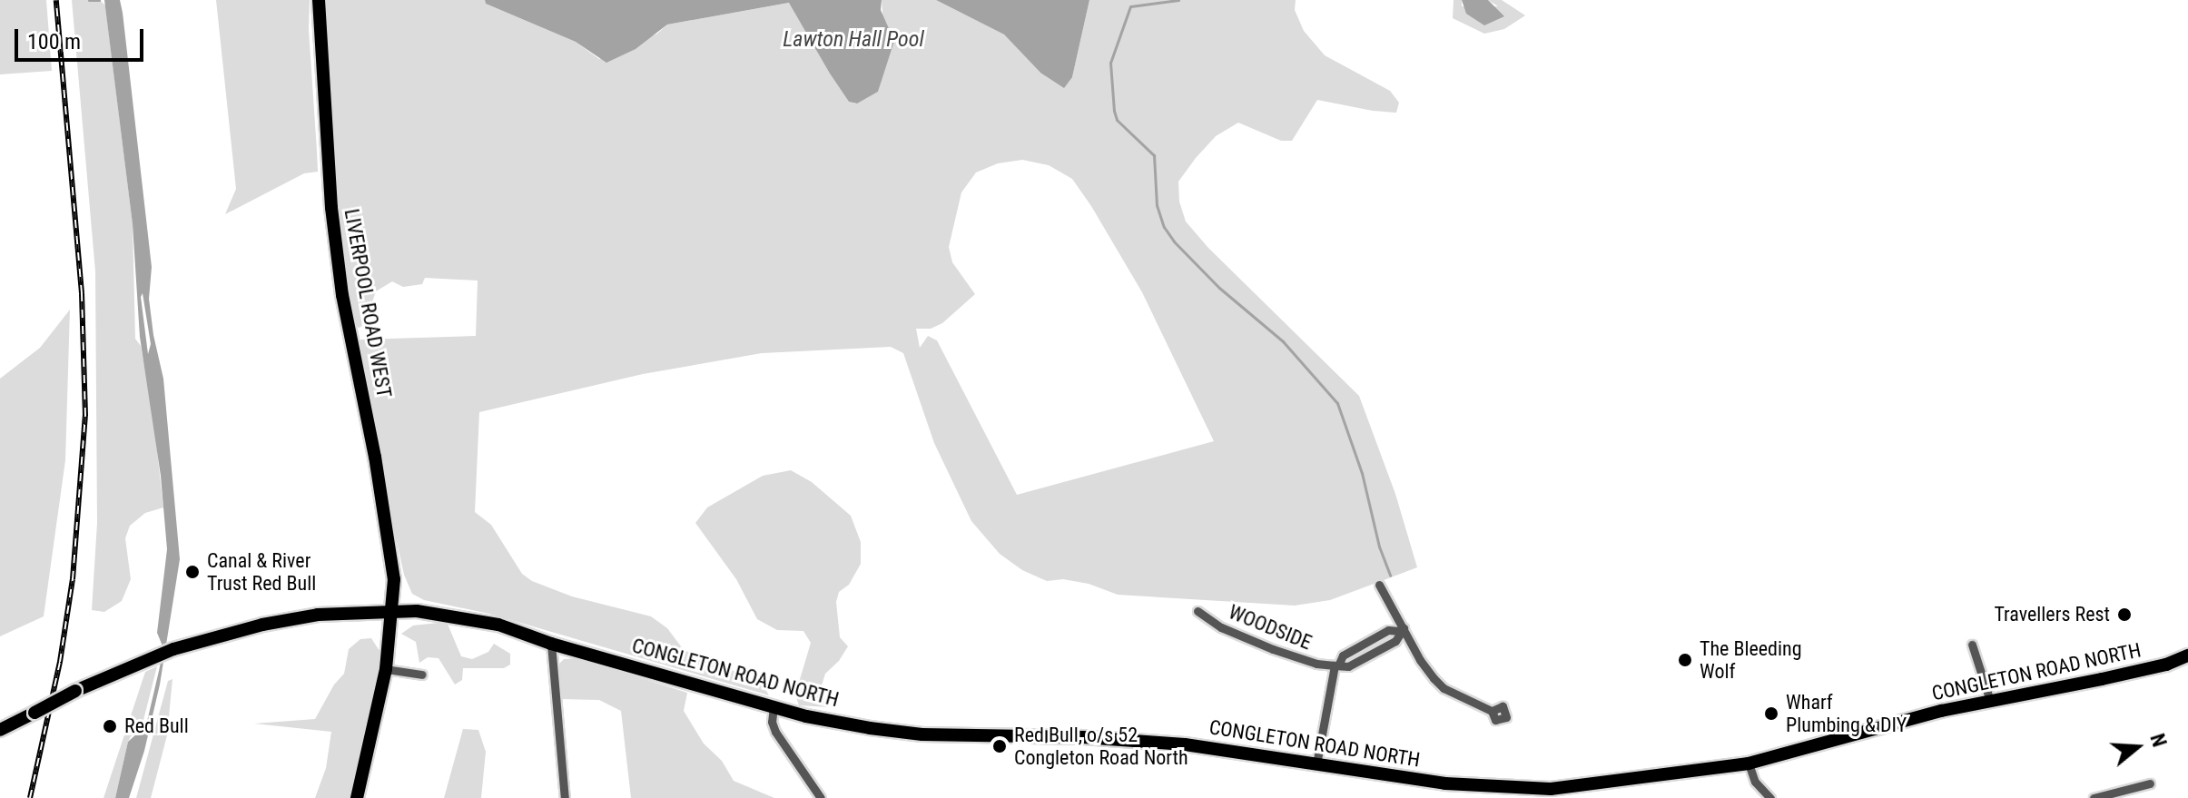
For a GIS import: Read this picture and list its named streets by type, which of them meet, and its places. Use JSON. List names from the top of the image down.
{
  "streets": {
    "main road": ["LIVERPOOL ROAD WEST", "CONGLETON ROAD NORTH"],
    "street": ["WOODSIDE"]
  },
  "crossings": [
    ["LIVERPOOL ROAD WEST", "CONGLETON ROAD NORTH"]
  ],
  "water": ["Lawton Hall Pool"],
  "places": [
    "Canal & River Trust Red Bull",
    "Travellers Rest",
    "The Bleeding Wolf",
    "Wharf Plumbing & DIY",
    "Red Bull",
    "Red Bull, o/s 52 Congleton Road North"
  ],
  "scale_bar": "100 m",
  "north": "right"
}
